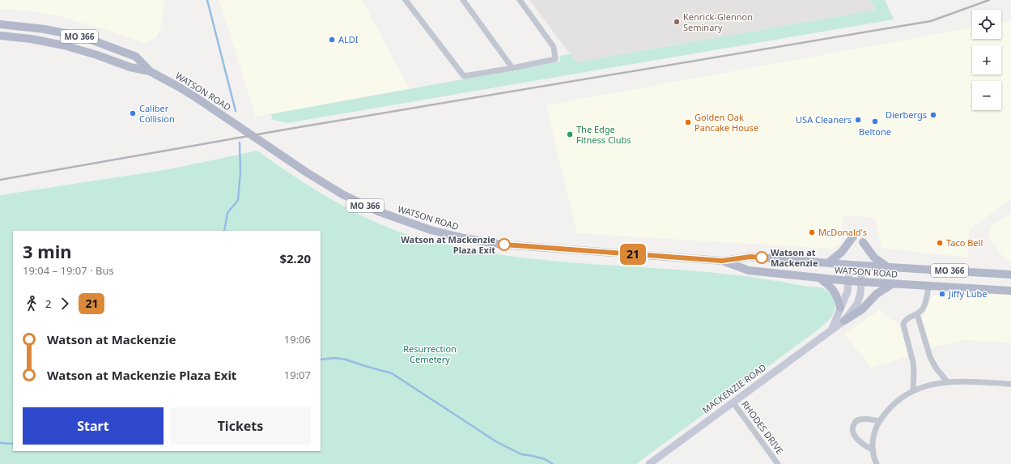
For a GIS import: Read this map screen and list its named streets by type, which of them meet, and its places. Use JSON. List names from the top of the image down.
{
  "streets": {
    "main road": ["MO 366", "WATSON ROAD", "MACKENZIE ROAD"],
    "street": ["RHODES DRIVE"]
  },
  "crossings": [
    ["WATSON ROAD", "MACKENZIE ROAD"],
    ["MACKENZIE ROAD", "RHODES DRIVE"]
  ],
  "parks": ["Resurrection Cemetery"],
  "places": [
    "Kenrick-Glennon Seminary",
    "ALDI",
    "Caliber Collision",
    "Dierbergs",
    "USA Cleaners",
    "Beltone",
    "Golden Oak Pancake House",
    "The Edge Fitness Clubs",
    "McDonald's",
    "Taco Bell",
    "Watson at Mackenzie Plaza Exit",
    "Watson at Mackenzie",
    "Jiffy Lube"
  ],
  "lines": ["bus line 21"],
  "page": {
    "on_map": "21",
    "map_buttons": ["+", "−"],
    "heading": ["3 min", "19:04 – 19:07 · Bus", "$2.20"],
    "legs": ["2", "21"],
    "list": [
      {
        "name": "Watson at Mackenzie",
        "value": "19:06"
      },
      {
        "name": "Watson at Mackenzie Plaza Exit",
        "value": "19:07"
      }
    ],
    "buttons": ["Start", "Tickets"]
  }
}
